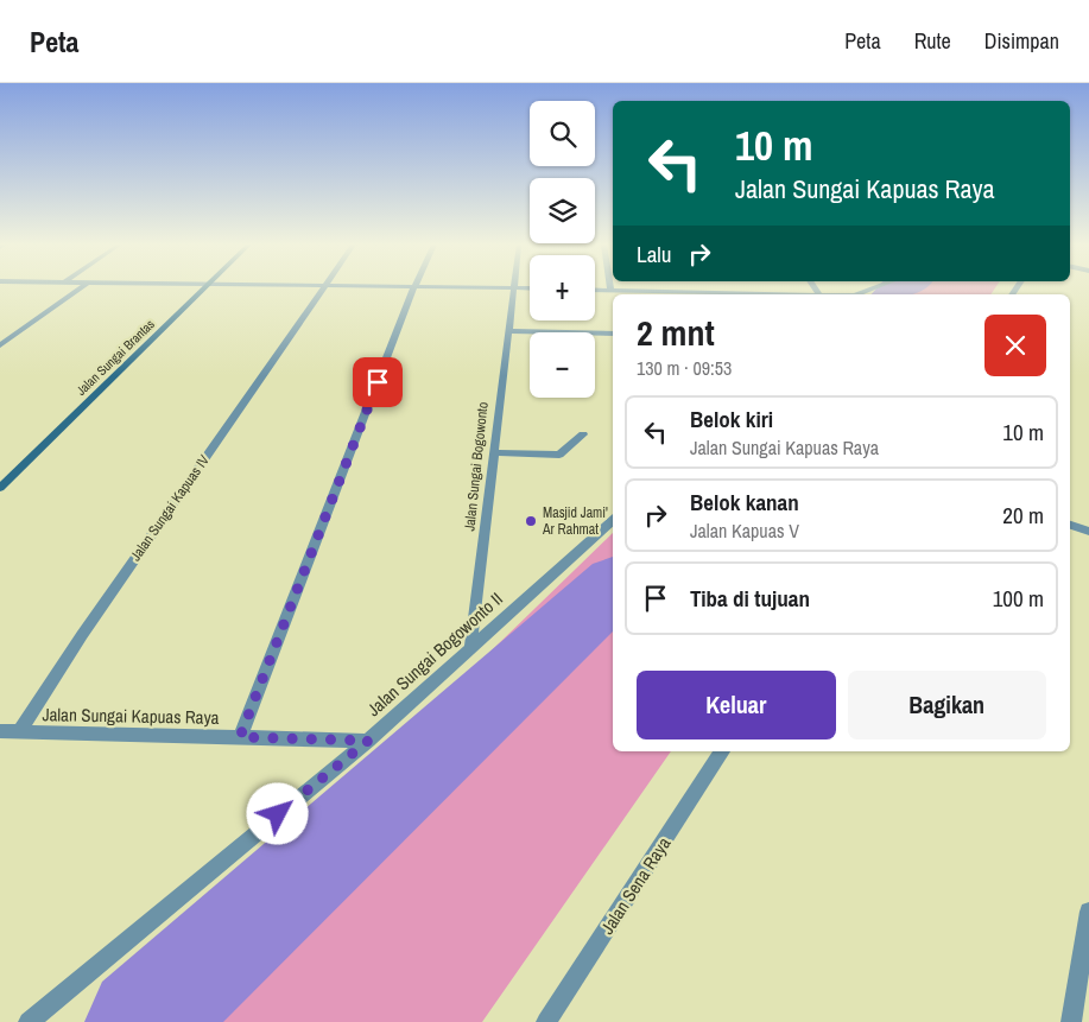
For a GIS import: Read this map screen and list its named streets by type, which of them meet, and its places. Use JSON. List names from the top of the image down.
{
  "streets": {
    "street": [
      "Jalan Sungai Brantas",
      "Jalan Sungai Bogowonto",
      "Jalan Sungai Kapuas IV",
      "Jalan Sungai Bogowonto II",
      "Jalan Sungai Kapuas Raya",
      "Jalan Sena Raya"
    ]
  },
  "crossings": [
    ["Jalan Sungai Bogowonto", "Jalan Sungai Bogowonto II"],
    ["Jalan Sungai Kapuas IV", "Jalan Sungai Kapuas Raya"],
    ["Jalan Sungai Bogowonto II", "Jalan Sungai Kapuas Raya"]
  ],
  "places": ["Masjid Jami' Ar Rahmat"],
  "page": {
    "header": "Peta",
    "nav": ["Peta", "Rute", "Disimpan"],
    "map_buttons": ["+", "−"],
    "turn": ["10 m", "Jalan Sungai Kapuas Raya"],
    "then": "Lalu",
    "heading": ["2 mnt", "130 m · 09:53"],
    "list": [
      {
        "name": "Belok kiri",
        "note": "Jalan Sungai Kapuas Raya",
        "value": "10 m"
      },
      {
        "name": "Belok kanan",
        "note": "Jalan Kapuas V",
        "value": "20 m"
      },
      {
        "name": "Tiba di tujuan",
        "value": "100 m"
      }
    ],
    "buttons": ["Keluar", "Bagikan"]
  }
}
